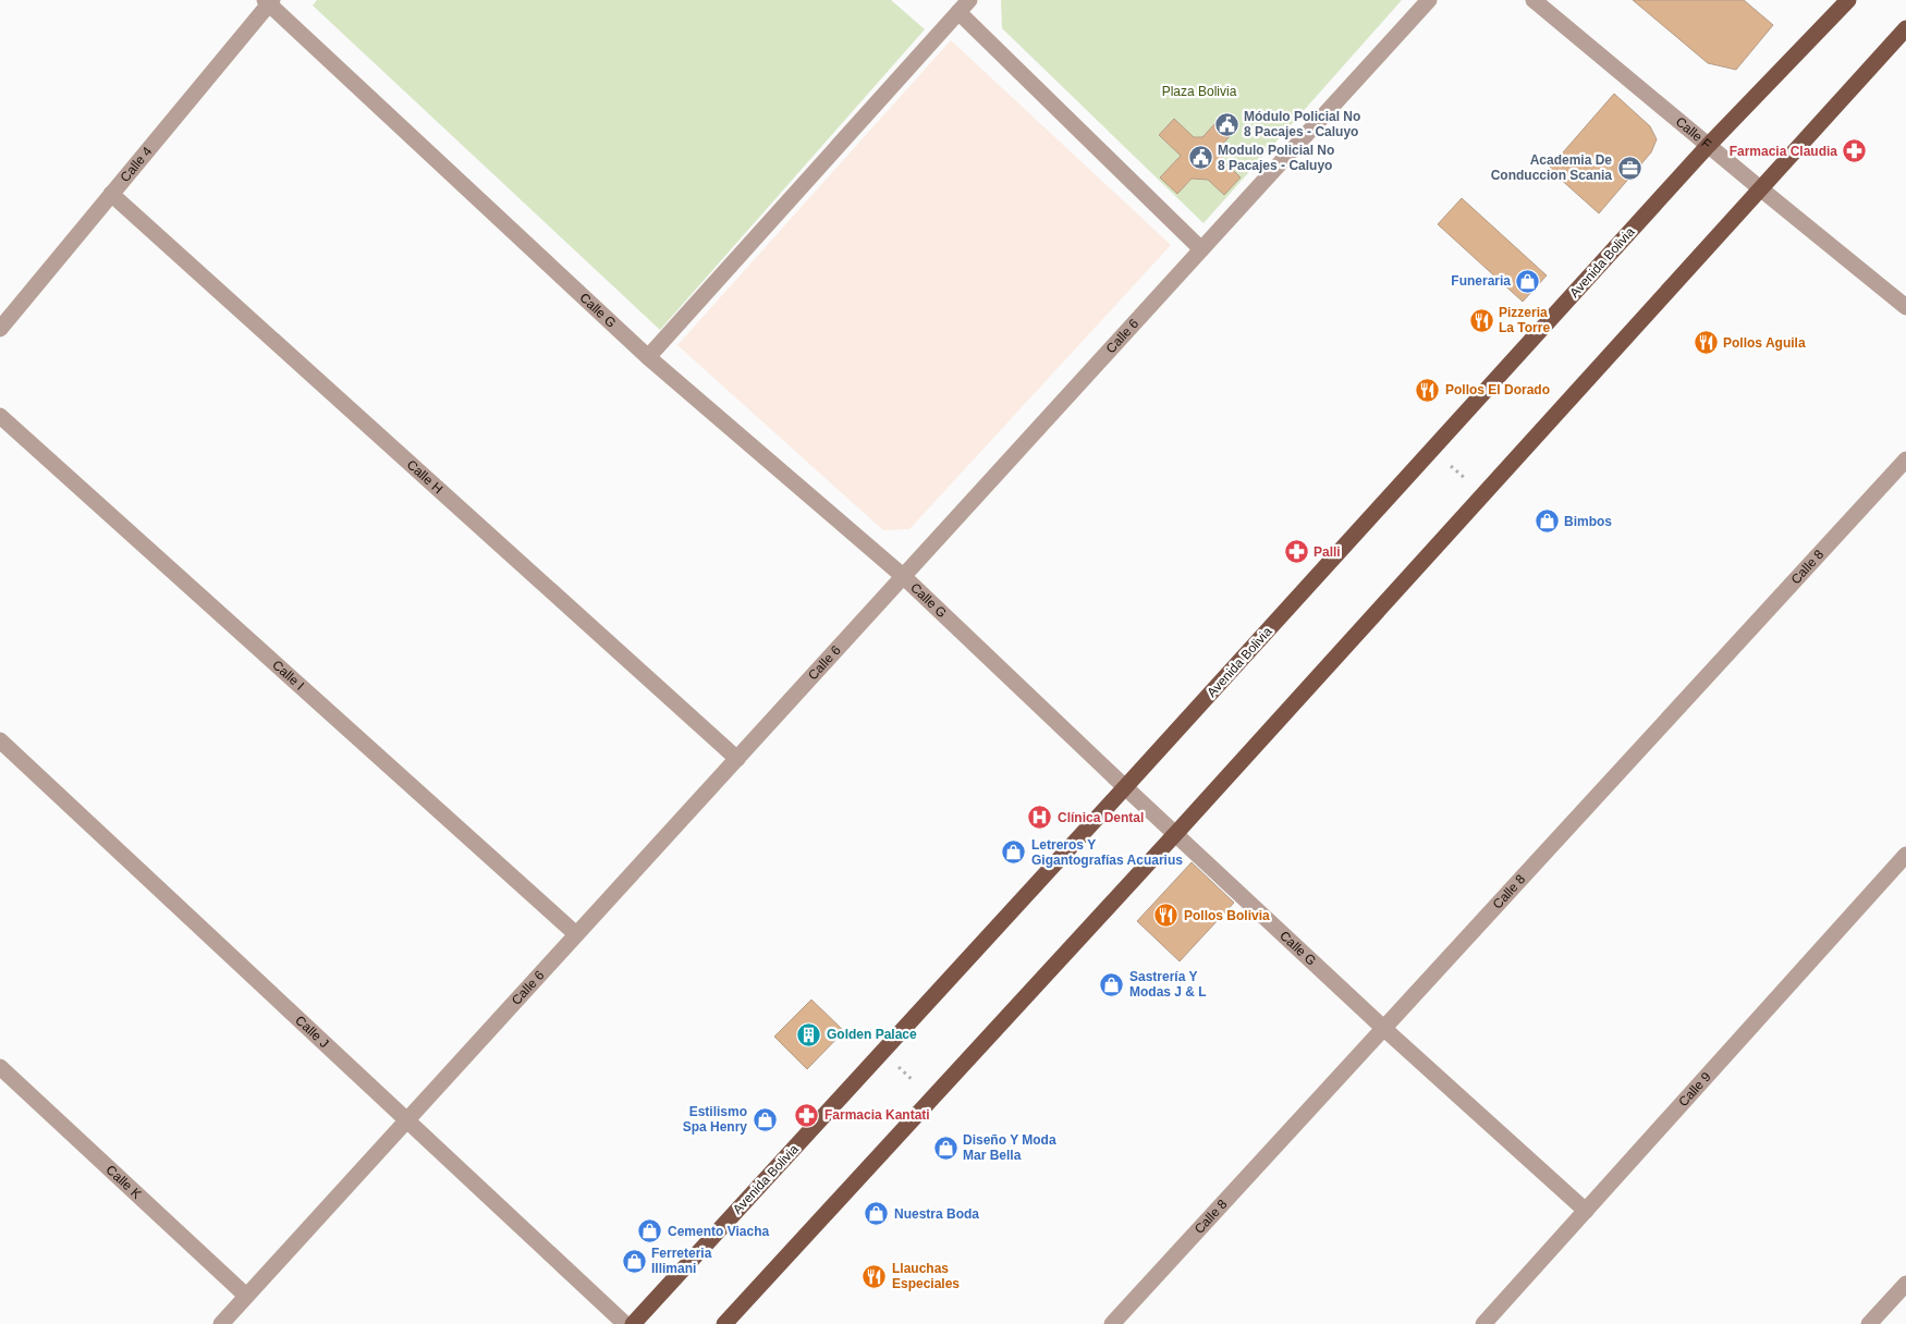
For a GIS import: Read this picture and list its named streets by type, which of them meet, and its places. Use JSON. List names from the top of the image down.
{
  "streets": {
    "main road": ["Avenida Bolivia"],
    "street": [
      "Calle F",
      "Calle 4",
      "Calle G",
      "Calle 6",
      "Calle H",
      "Calle 8",
      "Calle I",
      "Calle J",
      "Calle 9",
      "Calle K"
    ]
  },
  "crossings": [
    ["Calle F", "Avenida Bolivia"],
    ["Calle 4", "Calle G"],
    ["Calle 4", "Calle H"],
    ["Avenida Bolivia", "Calle G"],
    ["Calle G", "Calle 6"],
    ["Calle G", "Calle 8"],
    ["Calle G", "Calle 9"],
    ["Calle 6", "Calle H"],
    ["Calle 6", "Calle I"],
    ["Calle 6", "Calle J"],
    ["Calle 6", "Calle K"]
  ],
  "parks": ["Plaza Bolivia"],
  "places": {
    "public building": ["Módulo Policial No 8 Pacajes - Caluyo", "Modulo Policial No 8 Pacajes - Caluyo"],
    "pharmacy": ["Farmacia Claudia", "Palli", "Farmacia Kantati"],
    "office": ["Academia De Conduccion Scania"],
    "shop": [
      "Funeraria",
      "Bimbos",
      "Letreros Y Gigantografías Acuarius",
      "Sastrería Y Modas J & L",
      "Estilismo Spa Henry",
      "Diseño Y Moda Mar Bella",
      "Nuestra Boda",
      "Cemento Viacha",
      "Ferreteria Illimani"
    ],
    "restaurant": [
      "Pizzeria La Torre",
      "Pollos Aguila",
      "Pollos El Dorado",
      "Pollos Bolivia",
      "Llauchas Especiales"
    ],
    "hospital": ["Clínica Dental"],
    "building": ["Golden Palace"]
  }
}
